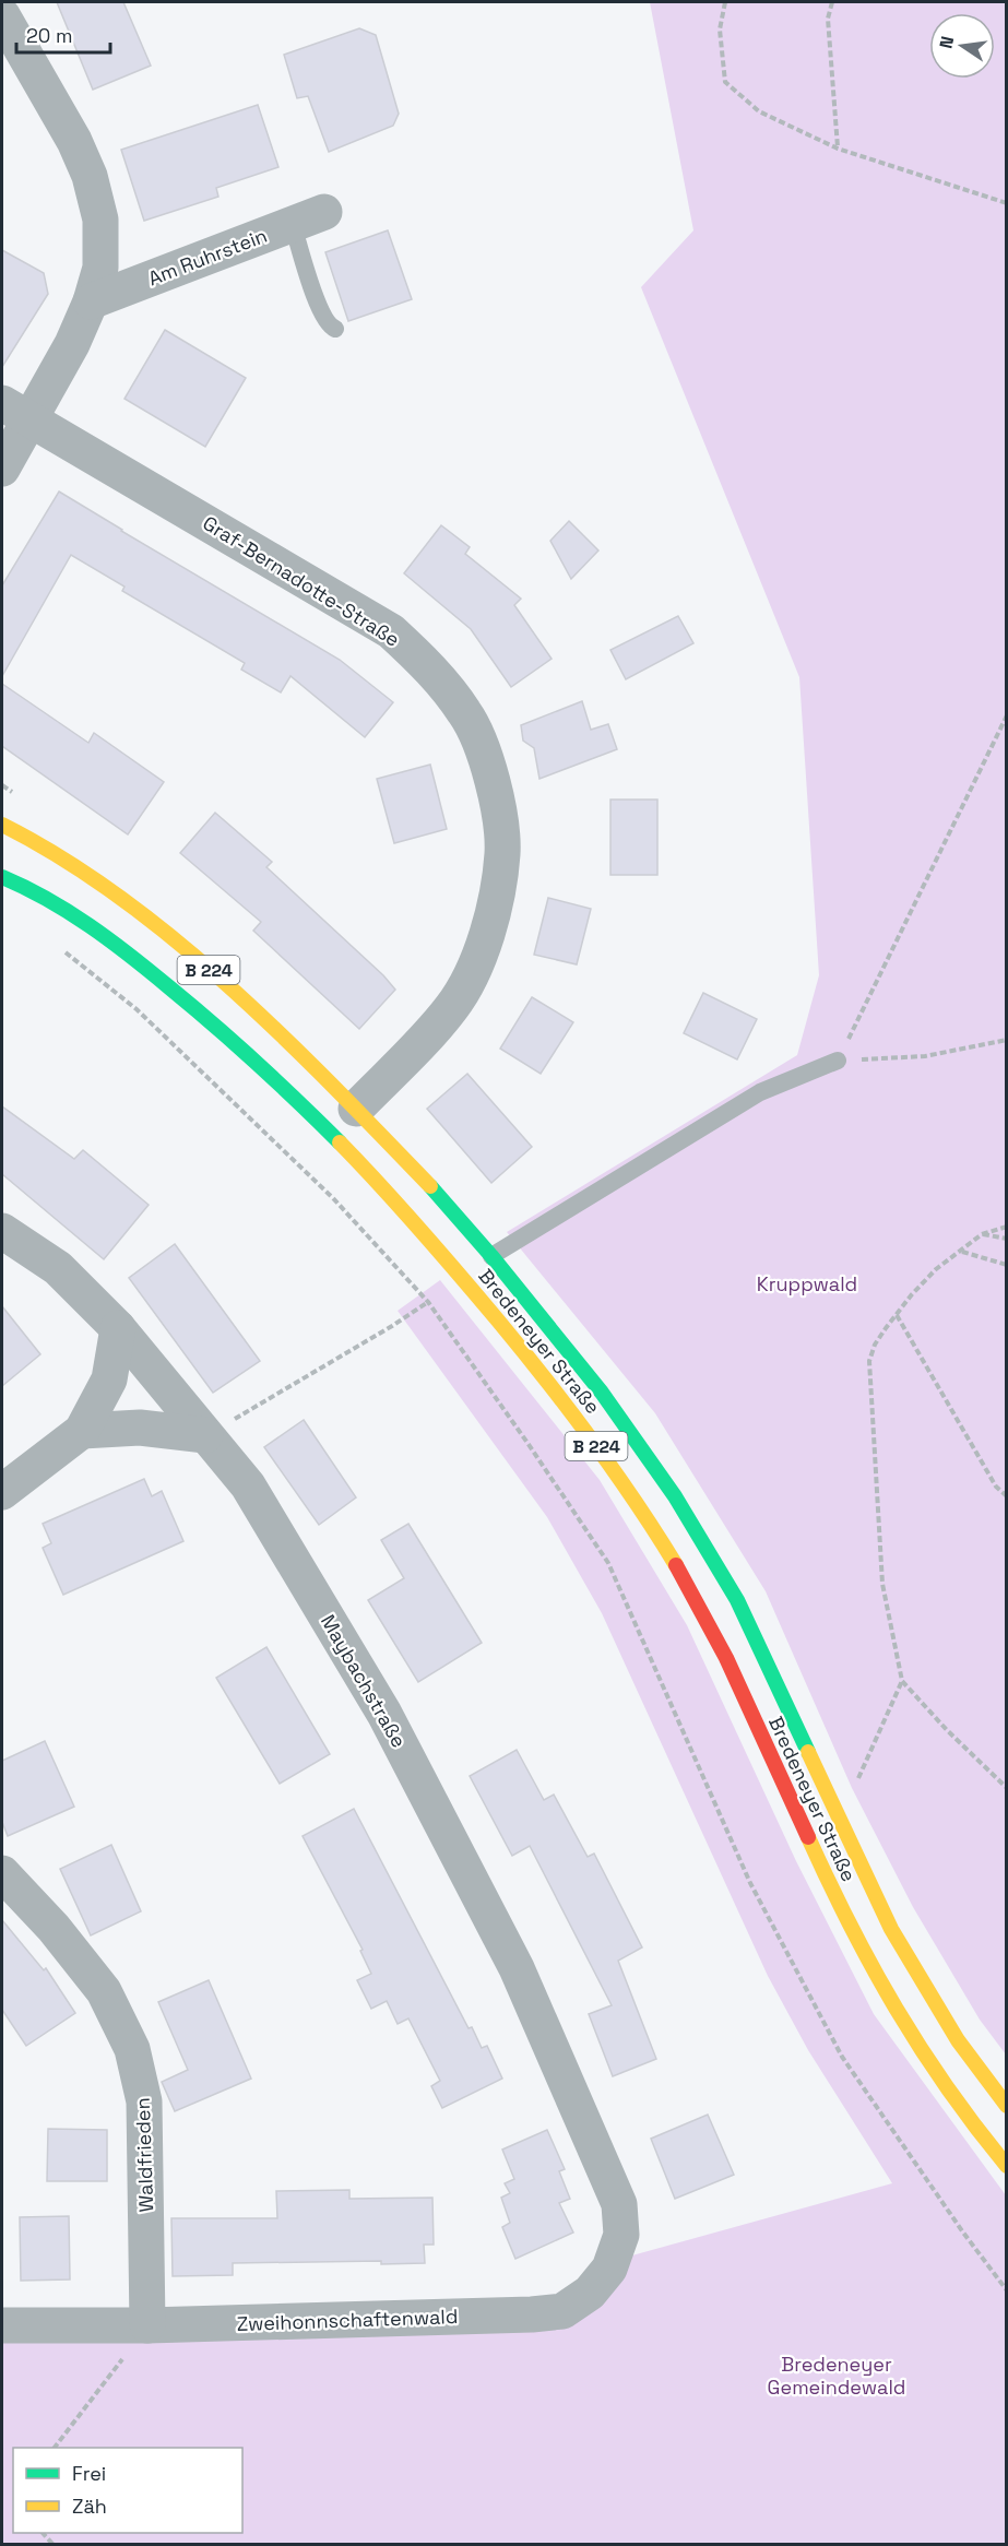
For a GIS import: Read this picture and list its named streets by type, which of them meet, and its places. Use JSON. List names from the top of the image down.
{
  "streets": {
    "main road": ["B 224", "Bredeneyer Straße"],
    "street": [
      "Am Ruhrstein",
      "Graf-Bernadotte-Straße",
      "Maybachstraße",
      "Waldfrieden",
      "Zweihonnschaftenwald"
    ]
  },
  "crossings": [
    ["Graf-Bernadotte-Straße", "Bredeneyer Straße"],
    ["Maybachstraße", "Zweihonnschaftenwald"],
    ["Waldfrieden", "Zweihonnschaftenwald"]
  ],
  "parks": ["Kruppwald", "Bredeneyer Gemeindewald"],
  "legend": ["Frei", "Zäh"],
  "scale_bar": "20 m",
  "north": "left"
}
